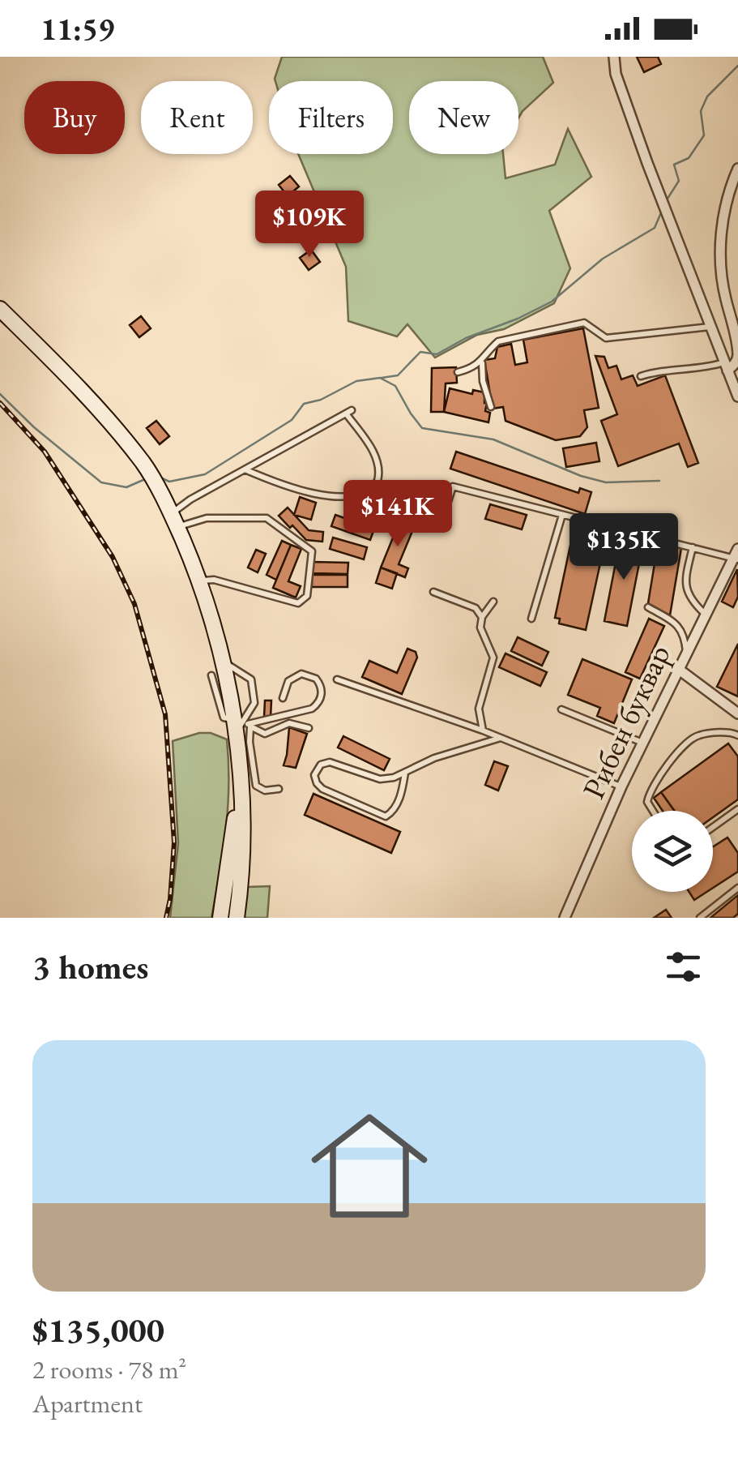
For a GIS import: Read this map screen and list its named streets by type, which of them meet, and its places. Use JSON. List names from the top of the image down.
{
  "streets": {
    "street": ["Рибен буквар"]
  },
  "page": {
    "status": "11:59",
    "chip": [
      "Buy",
      "Rent",
      "Filters",
      "New"
    ],
    "price": ["$109K", "$141K", "$135K"],
    "heading": "3 homes",
    "list": [
      {
        "name": "$135,000",
        "note": "2 rooms · 78 m² · Apartment"
      }
    ]
  }
}
